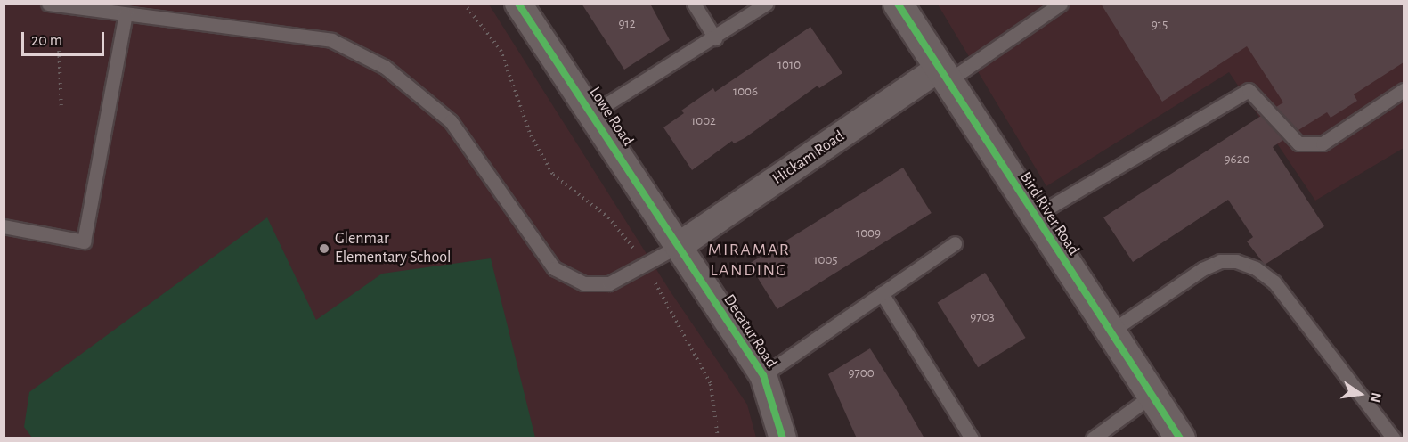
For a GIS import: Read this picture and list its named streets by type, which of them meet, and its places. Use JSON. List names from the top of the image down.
{
  "streets": {
    "street": [
      "Lowe Road",
      "Hickam Road",
      "Bird River Road",
      "Decatur Road"
    ]
  },
  "crossings": [
    ["Lowe Road", "Hickam Road"],
    ["Lowe Road", "Decatur Road"],
    ["Hickam Road", "Bird River Road"],
    ["Hickam Road", "Decatur Road"]
  ],
  "districts": ["MIRAMAR LANDING"],
  "places": ["Glenmar Elementary School"],
  "house_numbers": [
    "912",
    "915",
    "1010",
    "1006",
    "1002",
    "9620",
    "1009",
    "1005",
    "9703",
    "9700"
  ],
  "scale_bar": "20 m",
  "north": "right"
}
